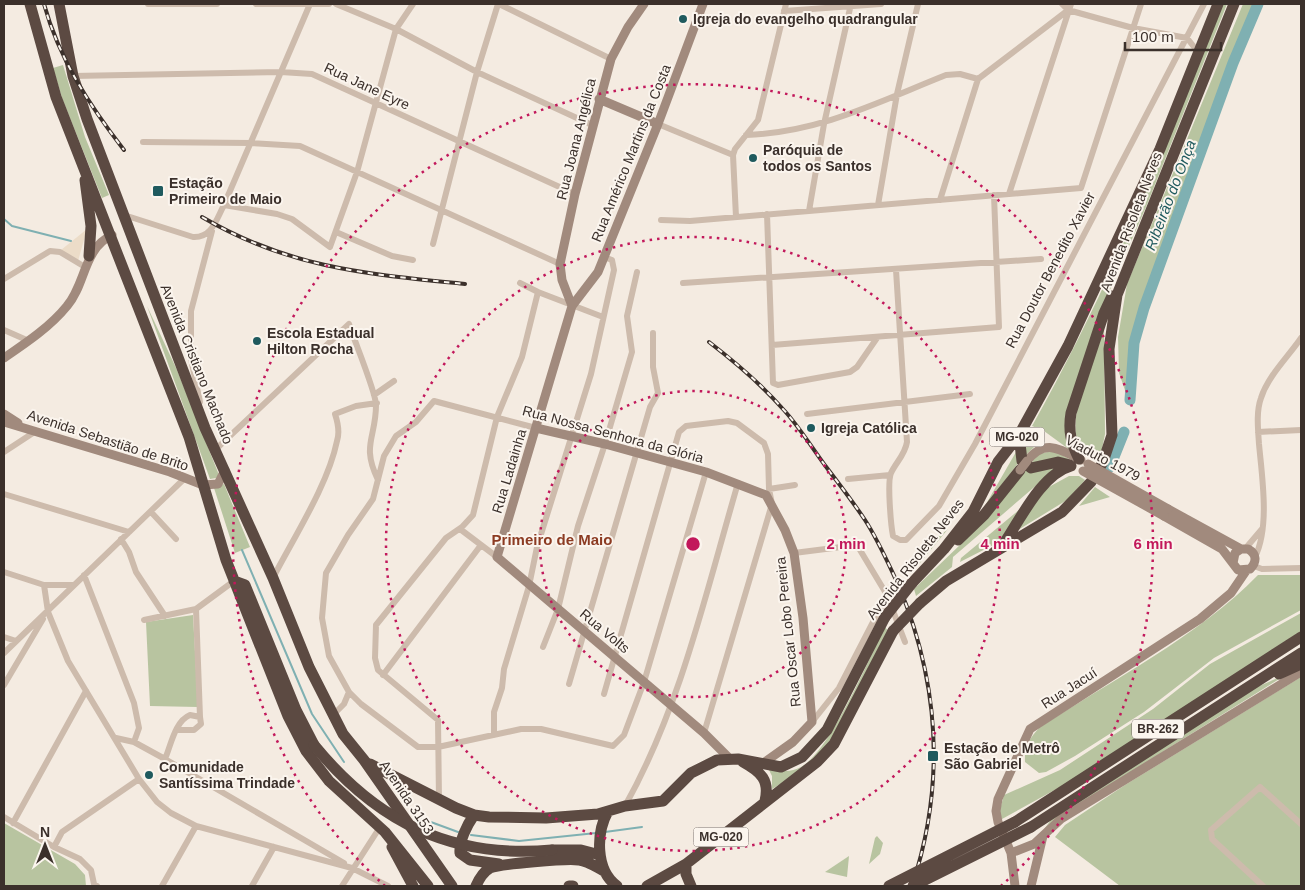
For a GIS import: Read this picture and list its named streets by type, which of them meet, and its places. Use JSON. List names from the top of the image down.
{
  "streets": {
    "highway": [
      "Avenida Risoleta Neves",
      "Avenida Cristiano Machado",
      "MG-020",
      "BR-262",
      "Avenida 3153"
    ],
    "street": [
      "Rua Jane Eyre",
      "Rua Joana Angélica",
      "Rua Américo Martins da Costa",
      "Rua Doutor Benedito Xavier",
      "Rua Nossa Senhora da Glória",
      "Avenida Sebastião de Brito",
      "Viaduto 1979",
      "Rua Ladainha",
      "Rua Volts",
      "Rua Oscar Lobo Pereira",
      "Rua Jacuí"
    ]
  },
  "crossings": [
    ["Rua Jane Eyre", "Rua Joana Angélica"],
    ["Rua Jane Eyre", "Avenida Cristiano Machado"],
    ["Rua Joana Angélica", "Rua Américo Martins da Costa"],
    ["Rua Joana Angélica", "Rua Ladainha"],
    ["Rua Américo Martins da Costa", "Rua Ladainha"],
    ["Avenida Risoleta Neves", "MG-020"],
    ["Avenida Cristiano Machado", "Avenida 3153"],
    ["Rua Nossa Senhora da Glória", "Rua Ladainha"],
    ["Rua Nossa Senhora da Glória", "Rua Oscar Lobo Pereira"],
    ["Rua Ladainha", "Rua Volts"]
  ],
  "districts": ["Primeiro de Maio"],
  "water": ["Ribeirão do Onça"],
  "places": {
    "other": [
      "Igreja do evangelho quadrangular",
      "Paróquia de todos os Santos",
      "Escola Estadual Hilton Rocha",
      "Igreja Católica",
      "Comunidade Santíssima Trindade"
    ],
    "transit": ["Estação Primeiro de Maio", "Estação de Metrô São Gabriel"]
  },
  "scale_bar": "100 m",
  "north": "top",
  "rings": ["2 min", "4 min", "6 min"]
}
